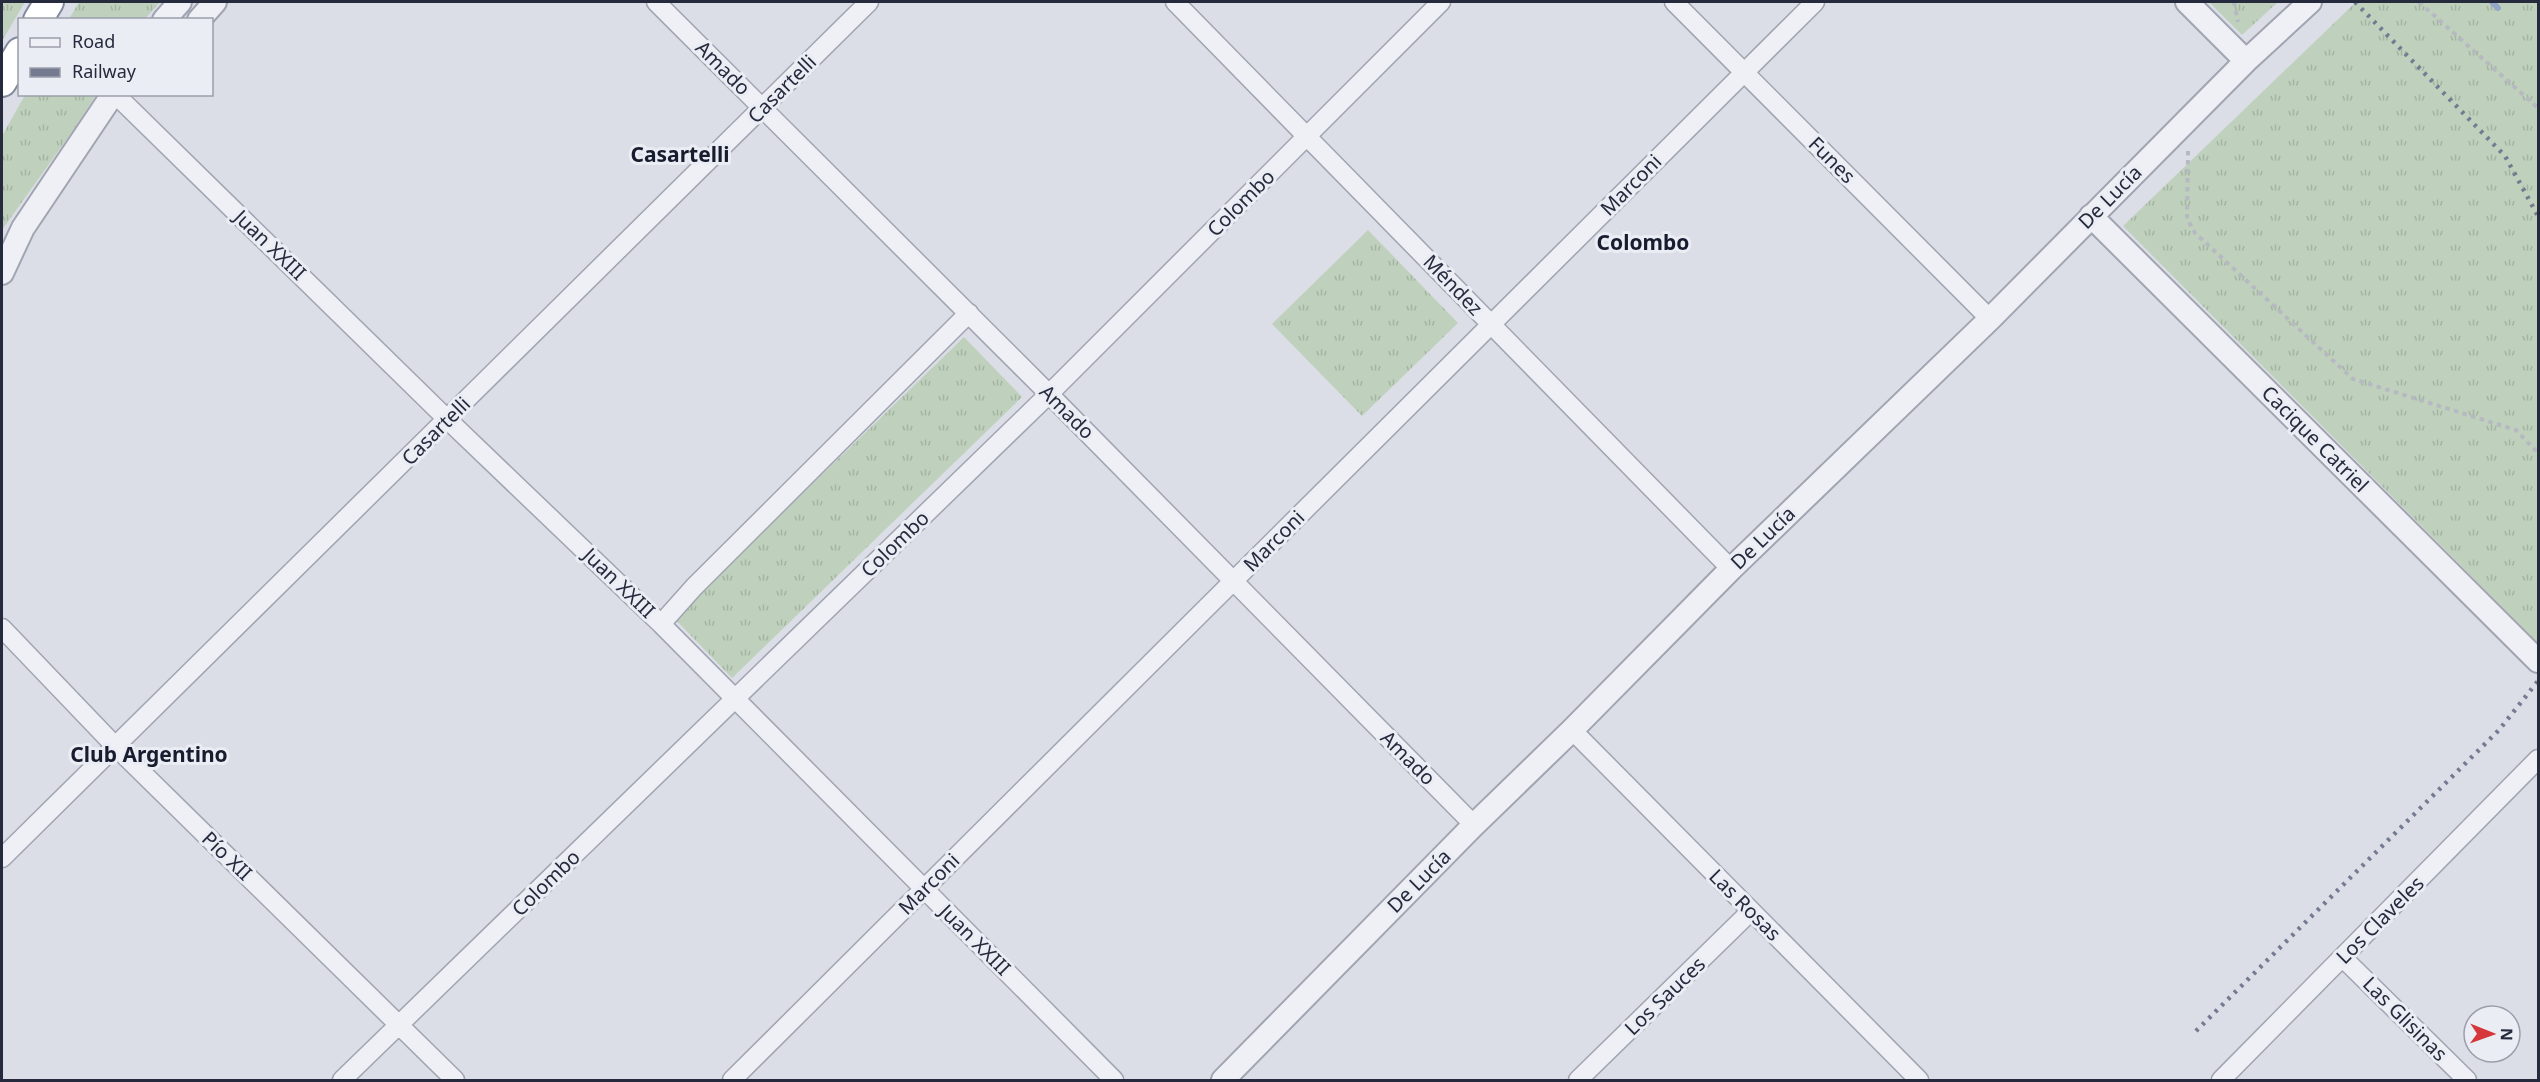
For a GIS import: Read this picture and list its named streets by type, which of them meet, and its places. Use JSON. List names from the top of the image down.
{
  "streets": {
    "street": [
      "Amado",
      "Casartelli",
      "Funes",
      "Marconi",
      "De Lucía",
      "Colombo",
      "Juan XXIII",
      "Méndez",
      "Cacique Catriel",
      "Pío XII",
      "Las Rosas",
      "Los Claveles",
      "Los Sauces",
      "Las Glisinas"
    ]
  },
  "crossings": [
    ["Amado", "Casartelli"],
    ["Amado", "Marconi"],
    ["Amado", "De Lucía"],
    ["Amado", "Colombo"],
    ["Casartelli", "Juan XXIII"],
    ["Casartelli", "Pío XII"],
    ["Funes", "Marconi"],
    ["Funes", "De Lucía"],
    ["Marconi", "Juan XXIII"],
    ["Marconi", "Méndez"],
    ["De Lucía", "Méndez"],
    ["De Lucía", "Cacique Catriel"],
    ["De Lucía", "Las Rosas"],
    ["Colombo", "Juan XXIII"],
    ["Colombo", "Méndez"],
    ["Colombo", "Pío XII"],
    ["Las Rosas", "Los Sauces"],
    ["Los Claveles", "Las Glisinas"]
  ],
  "districts": ["Casartelli", "Colombo", "Club Argentino"],
  "legend": ["Road", "Railway"],
  "north": "right"
}
